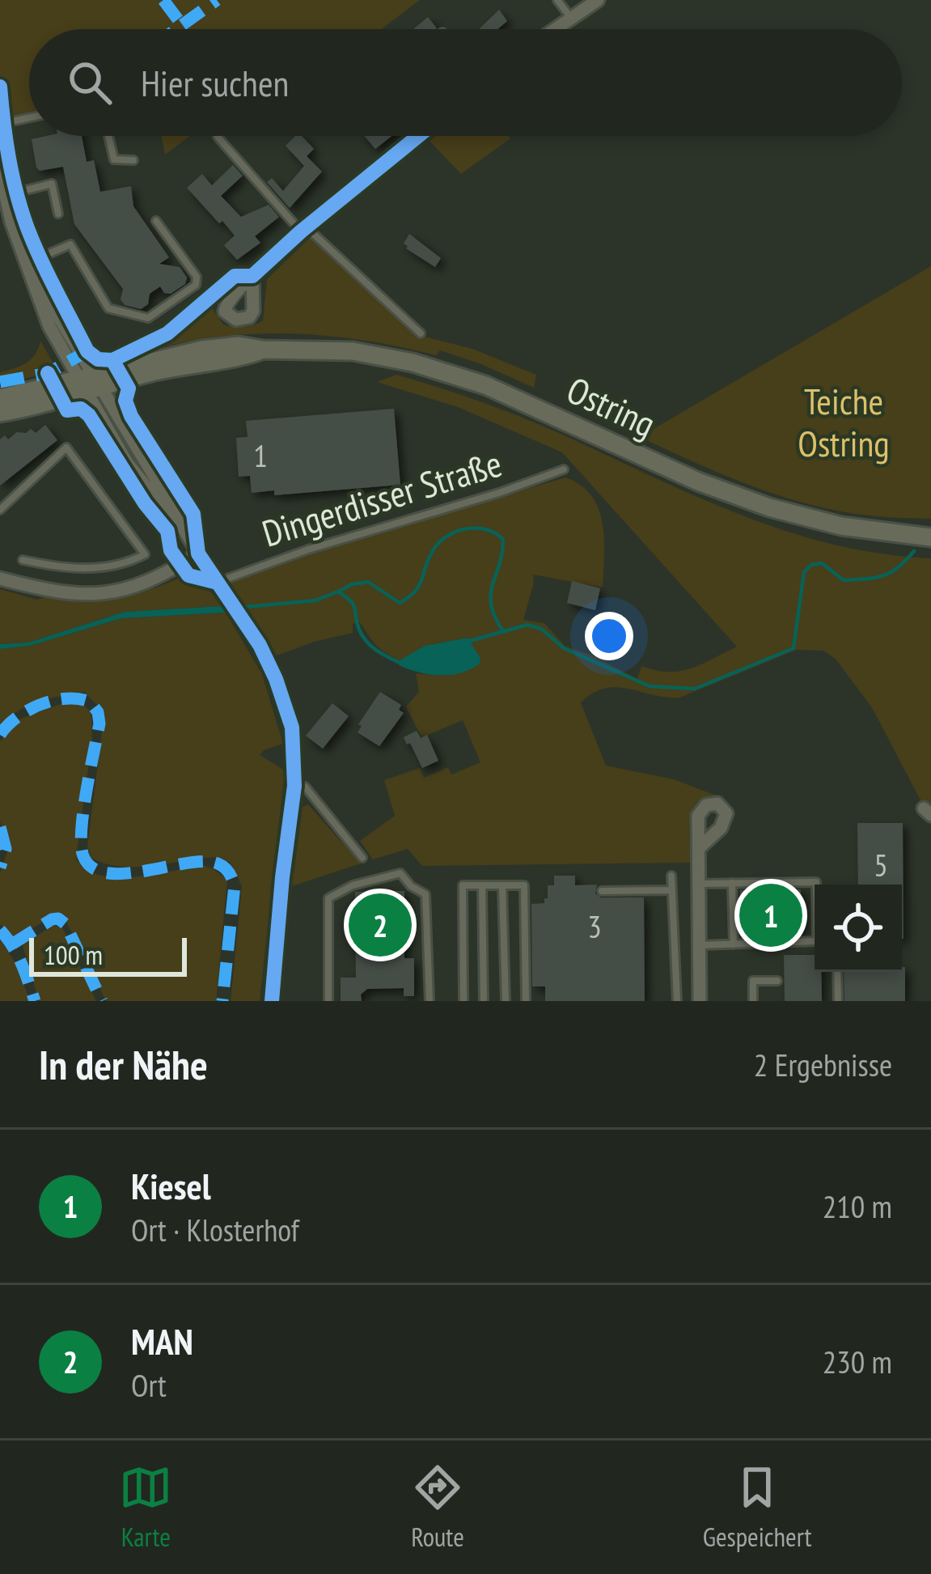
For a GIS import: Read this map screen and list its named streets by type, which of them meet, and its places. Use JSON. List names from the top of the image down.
{
  "streets": {
    "main road": ["Ostring"],
    "lane": ["Dingerdisser Straße"]
  },
  "parks": ["Teiche Ostring"],
  "house_numbers": ["1", "5", "3"],
  "scale_bar": "100 m",
  "page": {
    "search": "Hier suchen",
    "pins": ["1", "2"],
    "scale": "100 m",
    "heading": ["In der Nähe", "2 Ergebnisse"],
    "list": [
      {
        "mark": "1",
        "name": "Kiesel",
        "note": "Ort · Klosterhof",
        "value": "210 m"
      },
      {
        "mark": "2",
        "name": "MAN",
        "note": "Ort",
        "value": "230 m"
      }
    ],
    "nav": ["Karte", "Route", "Gespeichert"]
  }
}
